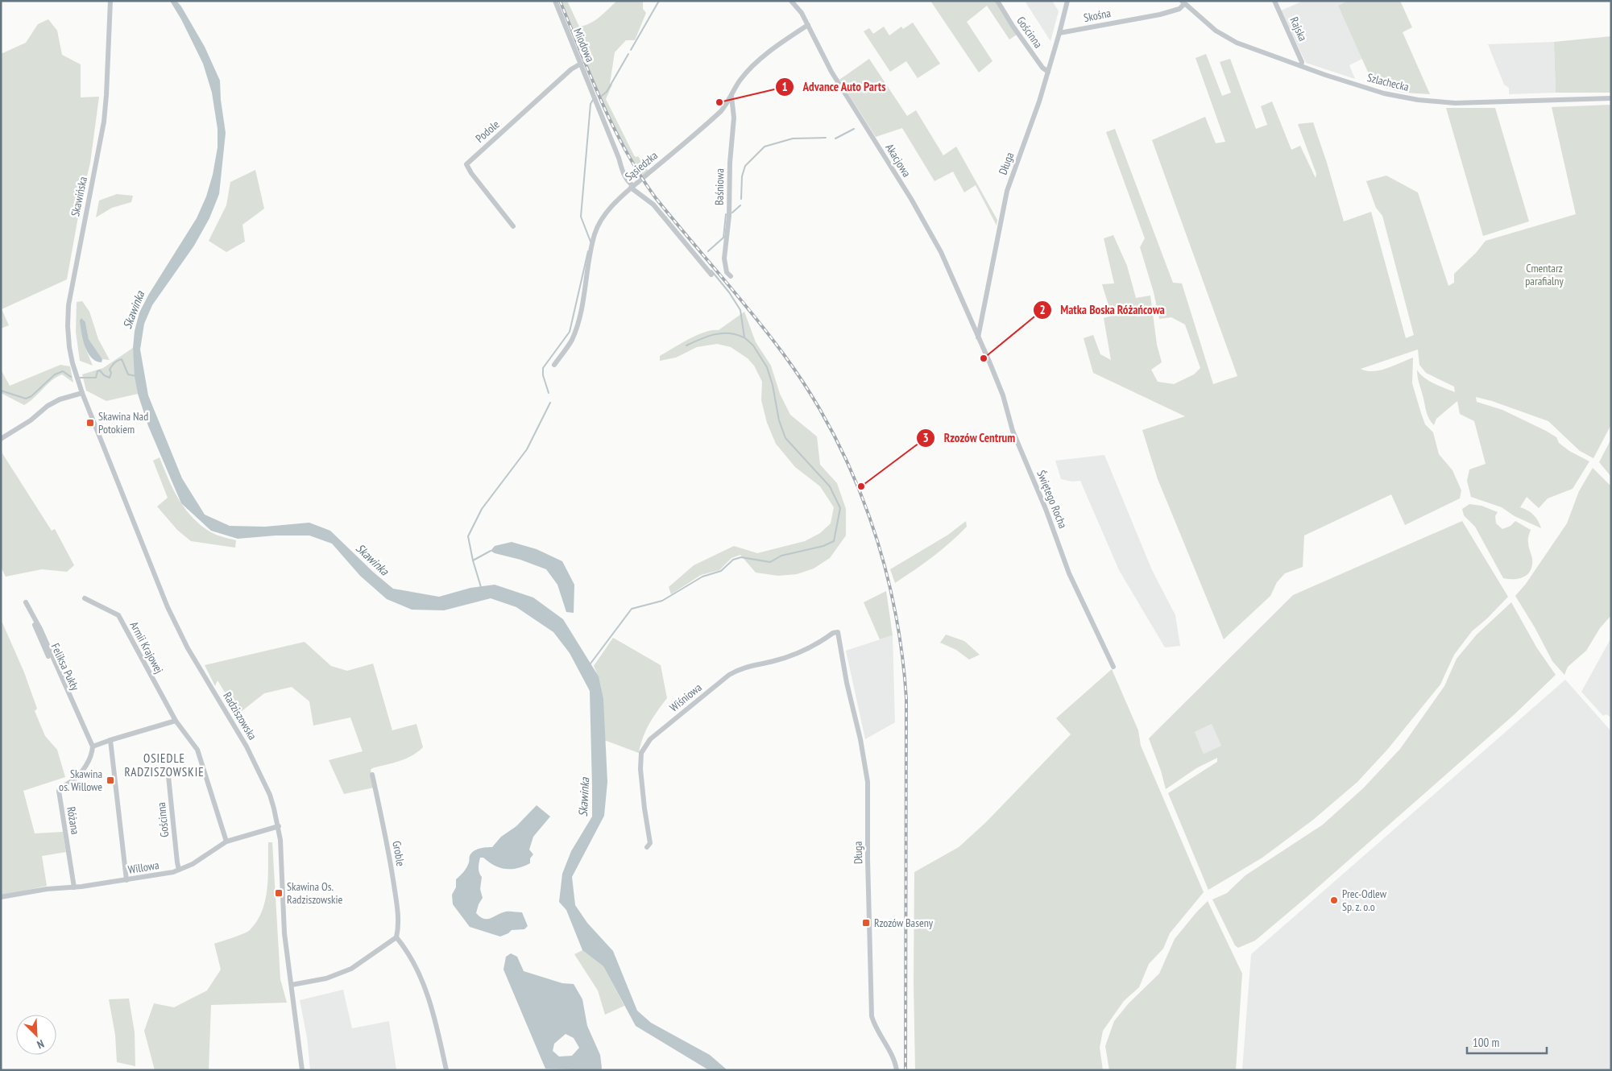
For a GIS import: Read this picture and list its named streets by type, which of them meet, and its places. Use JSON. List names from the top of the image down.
{
  "streets": {
    "street": [
      "Skośna",
      "Rajska",
      "Gościnna",
      "Miodowa",
      "Szlachecka",
      "Podole",
      "Akacjowa",
      "Długa",
      "Sąsiedzka",
      "Baśniowa",
      "Skawińska",
      "Świętego Rocha",
      "Armii Krajowej",
      "Feliksa Pukły",
      "Wiśniowa",
      "Radziszowska",
      "Różana",
      "Groble",
      "Willowa"
    ]
  },
  "crossings": [
    ["Skośna", "Szlachecka"],
    ["Skośna", "Długa"],
    ["Rajska", "Szlachecka"],
    ["Gościnna", "Długa"],
    ["Gościnna", "Willowa"],
    ["Miodowa", "Podole"],
    ["Miodowa", "Sąsiedzka"],
    ["Akacjowa", "Długa"],
    ["Akacjowa", "Sąsiedzka"],
    ["Akacjowa", "Świętego Rocha"],
    ["Długa", "Świętego Rocha"],
    ["Długa", "Wiśniowa"],
    ["Sąsiedzka", "Baśniowa"],
    ["Skawińska", "Radziszowska"],
    ["Armii Krajowej", "Willowa"],
    ["Feliksa Pukły", "Różana"],
    ["Radziszowska", "Willowa"],
    ["Różana", "Willowa"]
  ],
  "districts": ["OSIEDLE RADZISZOWSKIE"],
  "water": ["Skawinka"],
  "parks": ["Cmentarz parafialny"],
  "places": {
    "other": [
      "Advance Auto Parts",
      "Matka Boska Różańcowa",
      "Rzozów Centrum",
      "Prec-Odlew Sp. z. o.o"
    ],
    "transit": [
      "Skawina Nad Potokiem",
      "Skawina os. Willowe",
      "Skawina Os. Radziszowskie",
      "Rzozów Baseny"
    ]
  },
  "scale_bar": "100 m",
  "north": "bottom right"
}
